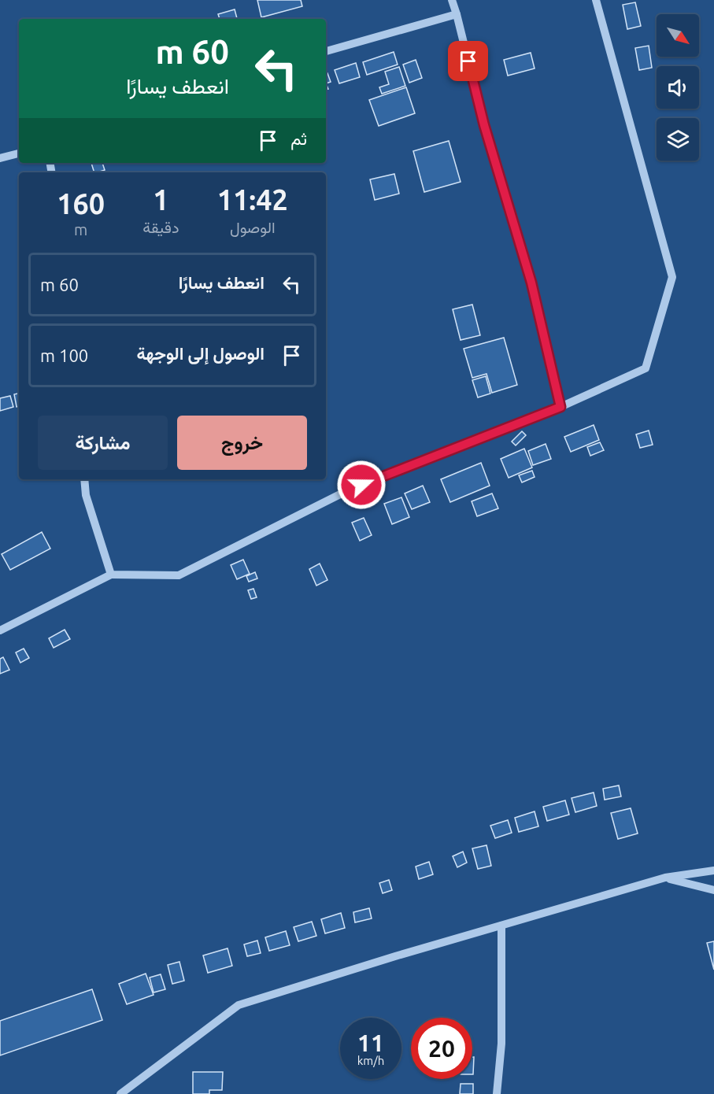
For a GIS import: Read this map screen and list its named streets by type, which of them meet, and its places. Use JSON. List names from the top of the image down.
{
  "north": "bottom right",
  "page": {
    "turn": ["60 m", "انعطف يسارًا"],
    "then": "ثم",
    "eta": [
      "11:42",
      "الوصول",
      "1",
      "دقيقة",
      "160",
      "m"
    ],
    "list": [
      {
        "name": "انعطف يسارًا",
        "value": "60 m"
      },
      {
        "name": "الوصول إلى الوجهة",
        "value": "100 m"
      }
    ],
    "buttons": ["خروج", "مشاركة"],
    "speed": "11 km/h",
    "limit": "20"
  }
}
